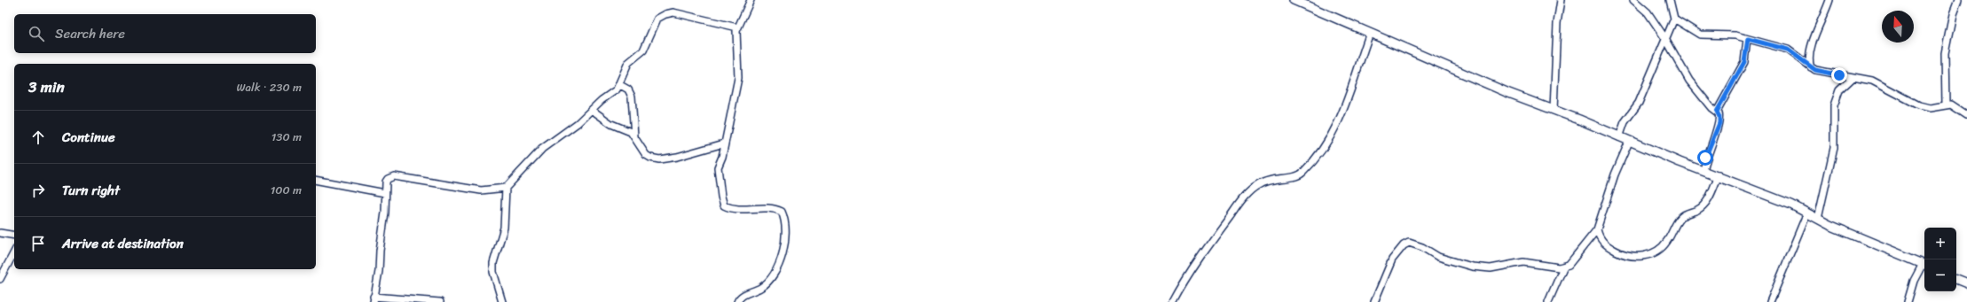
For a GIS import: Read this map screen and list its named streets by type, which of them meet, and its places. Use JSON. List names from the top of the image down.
{
  "north": "top",
  "page": {
    "search": "Search here",
    "heading": ["3 min", "Walk · 230 m"],
    "list": [
      ["Continue", "130 m"],
      ["Turn right", "100 m"],
      "Arrive at destination"
    ],
    "map_buttons": ["+", "−"]
  }
}
